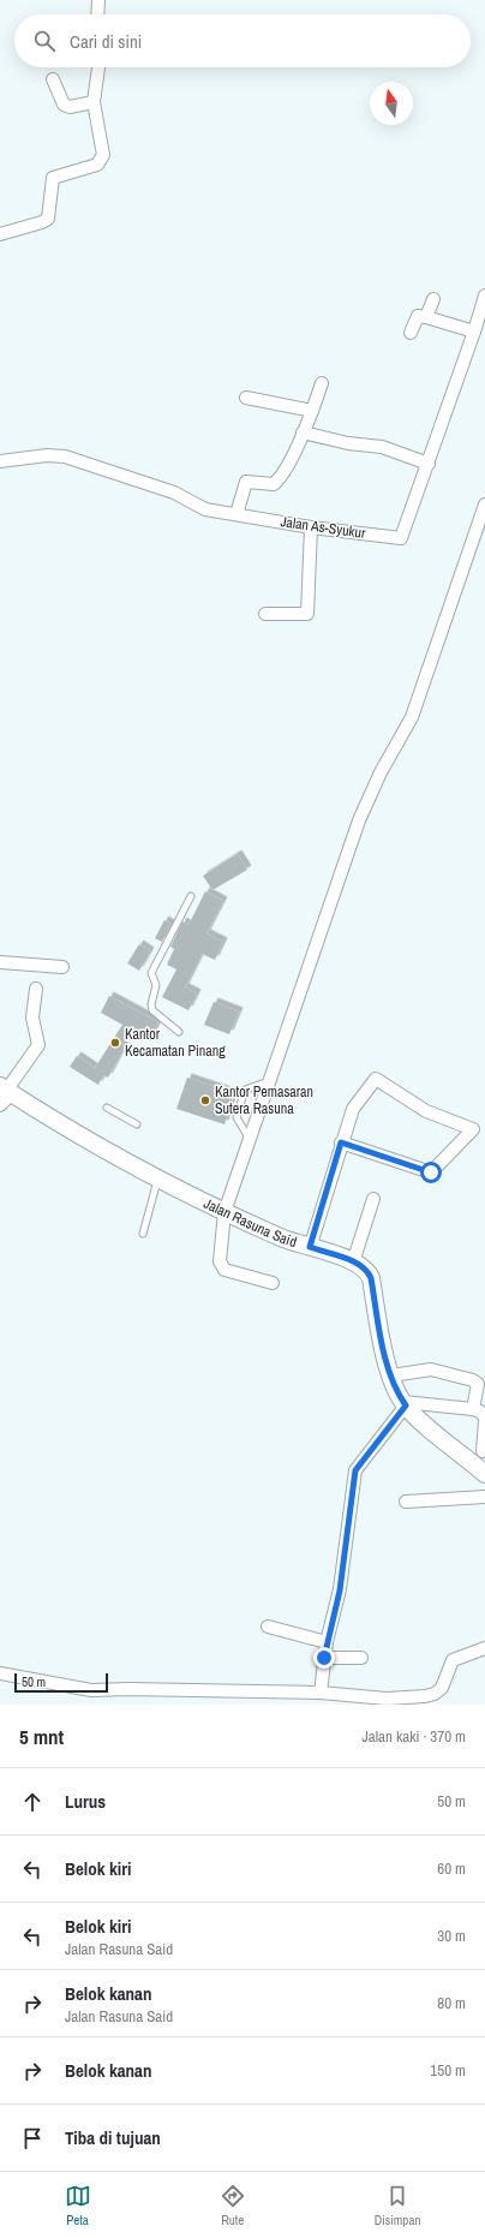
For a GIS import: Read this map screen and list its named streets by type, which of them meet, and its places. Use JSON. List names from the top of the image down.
{
  "streets": {
    "main road": ["Jalan Rasuna Said"],
    "street": ["Jalan As-Syukur"]
  },
  "places": ["Kantor Kecamatan Pinang", "Kantor Pemasaran Sutera Rasuna"],
  "scale_bar": "50 m",
  "north": "top",
  "page": {
    "search": "Cari di sini",
    "scale": "50 m",
    "heading": ["5 mnt", "Jalan kaki · 370 m"],
    "list": [
      ["Lurus", "50 m"],
      ["Belok kiri", "60 m"],
      ["Belok kiri", "Jalan Rasuna Said", "30 m"],
      ["Belok kanan", "Jalan Rasuna Said", "80 m"],
      ["Belok kanan", "150 m"],
      "Tiba di tujuan"
    ],
    "nav": ["Peta", "Rute", "Disimpan"]
  }
}
